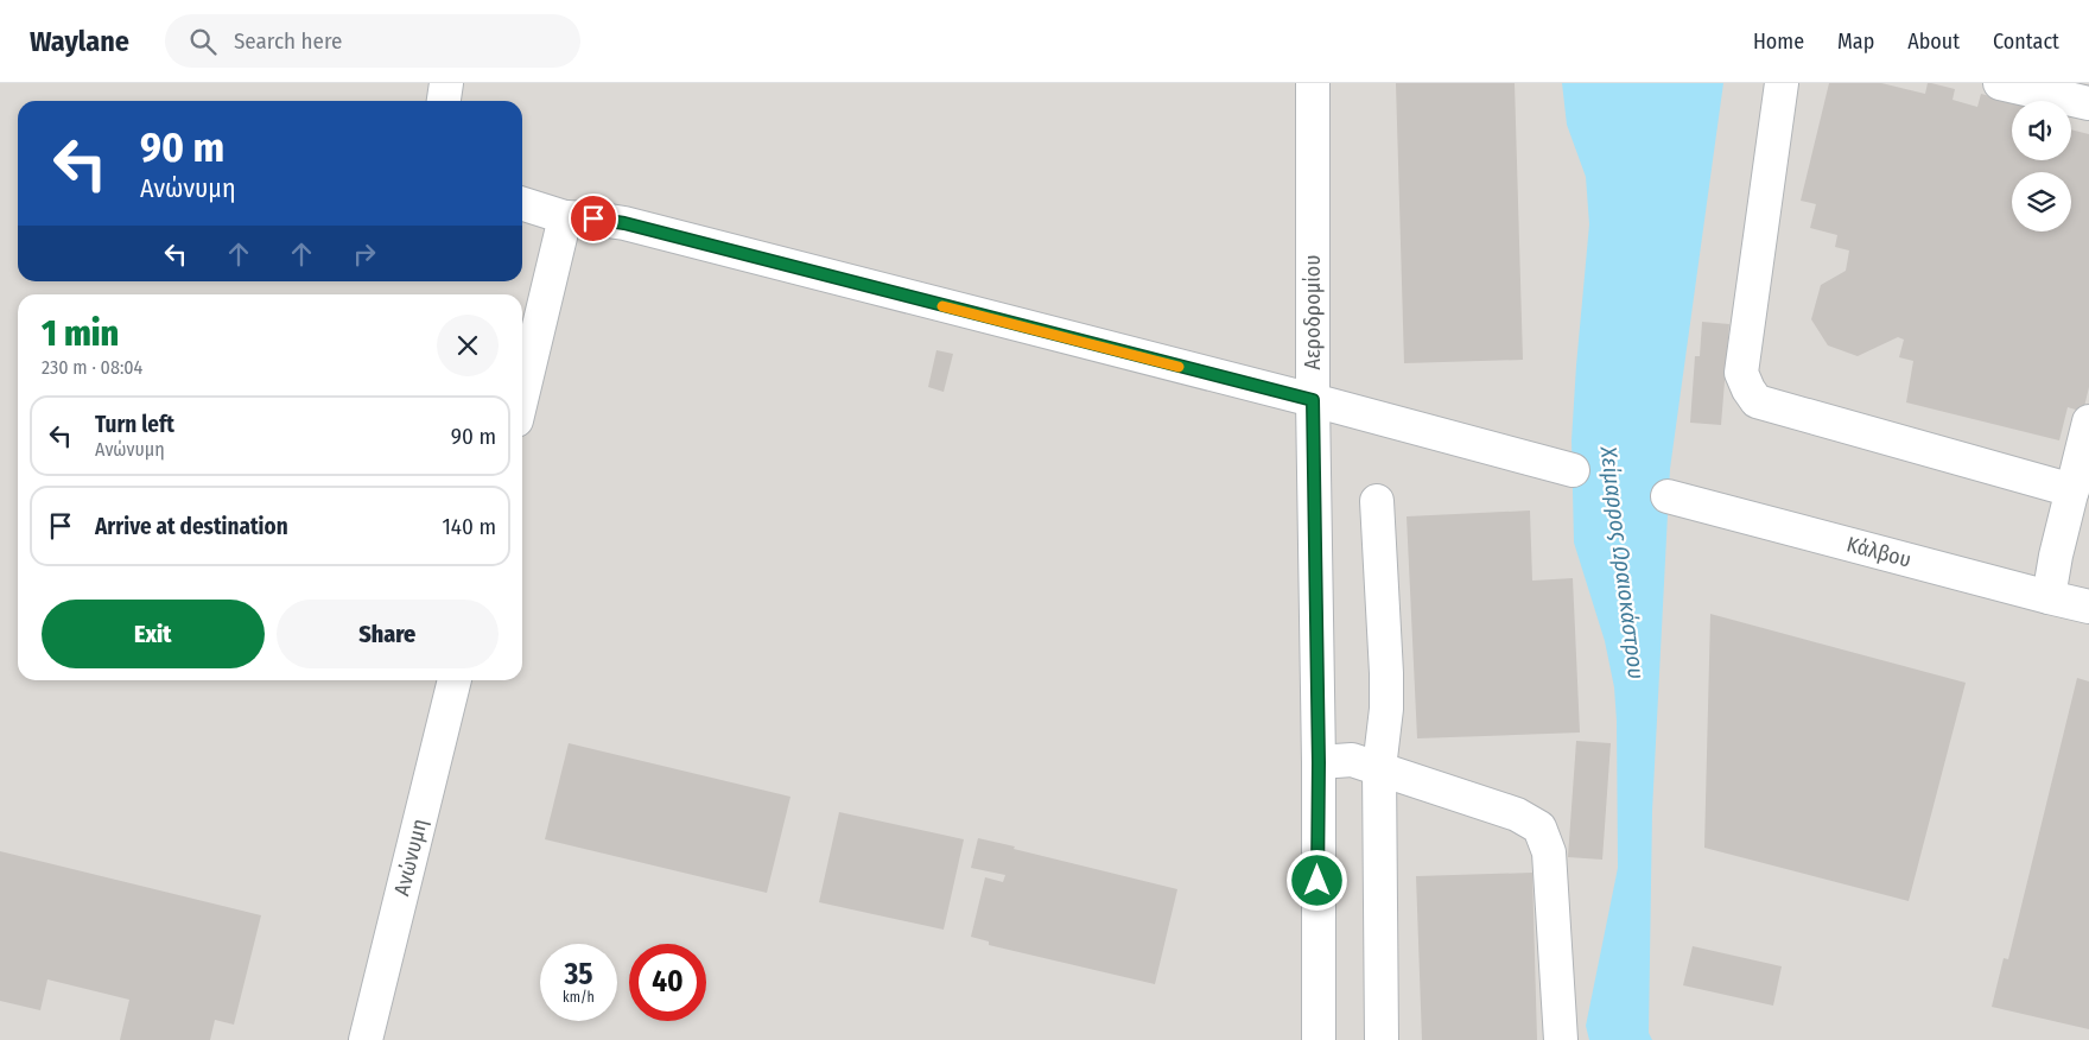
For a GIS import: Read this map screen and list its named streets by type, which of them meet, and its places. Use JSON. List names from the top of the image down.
{
  "streets": {
    "street": ["Αεροδρομίου", "Κάλβου", "Ανώνυμη"]
  },
  "water": ["Χείμαρρος Ωραιοκάστρου"],
  "page": {
    "header": "Waylane",
    "search": "Search here",
    "nav": [
      "Home",
      "Map",
      "About",
      "Contact"
    ],
    "turn": ["90 m", "Ανώνυμη"],
    "heading": ["1 min", "230 m · 08:04"],
    "list": [
      {
        "name": "Turn left",
        "note": "Ανώνυμη",
        "value": "90 m"
      },
      {
        "name": "Arrive at destination",
        "value": "140 m"
      }
    ],
    "buttons": ["Exit", "Share"],
    "speed": "35 km/h",
    "limit": "40"
  }
}
